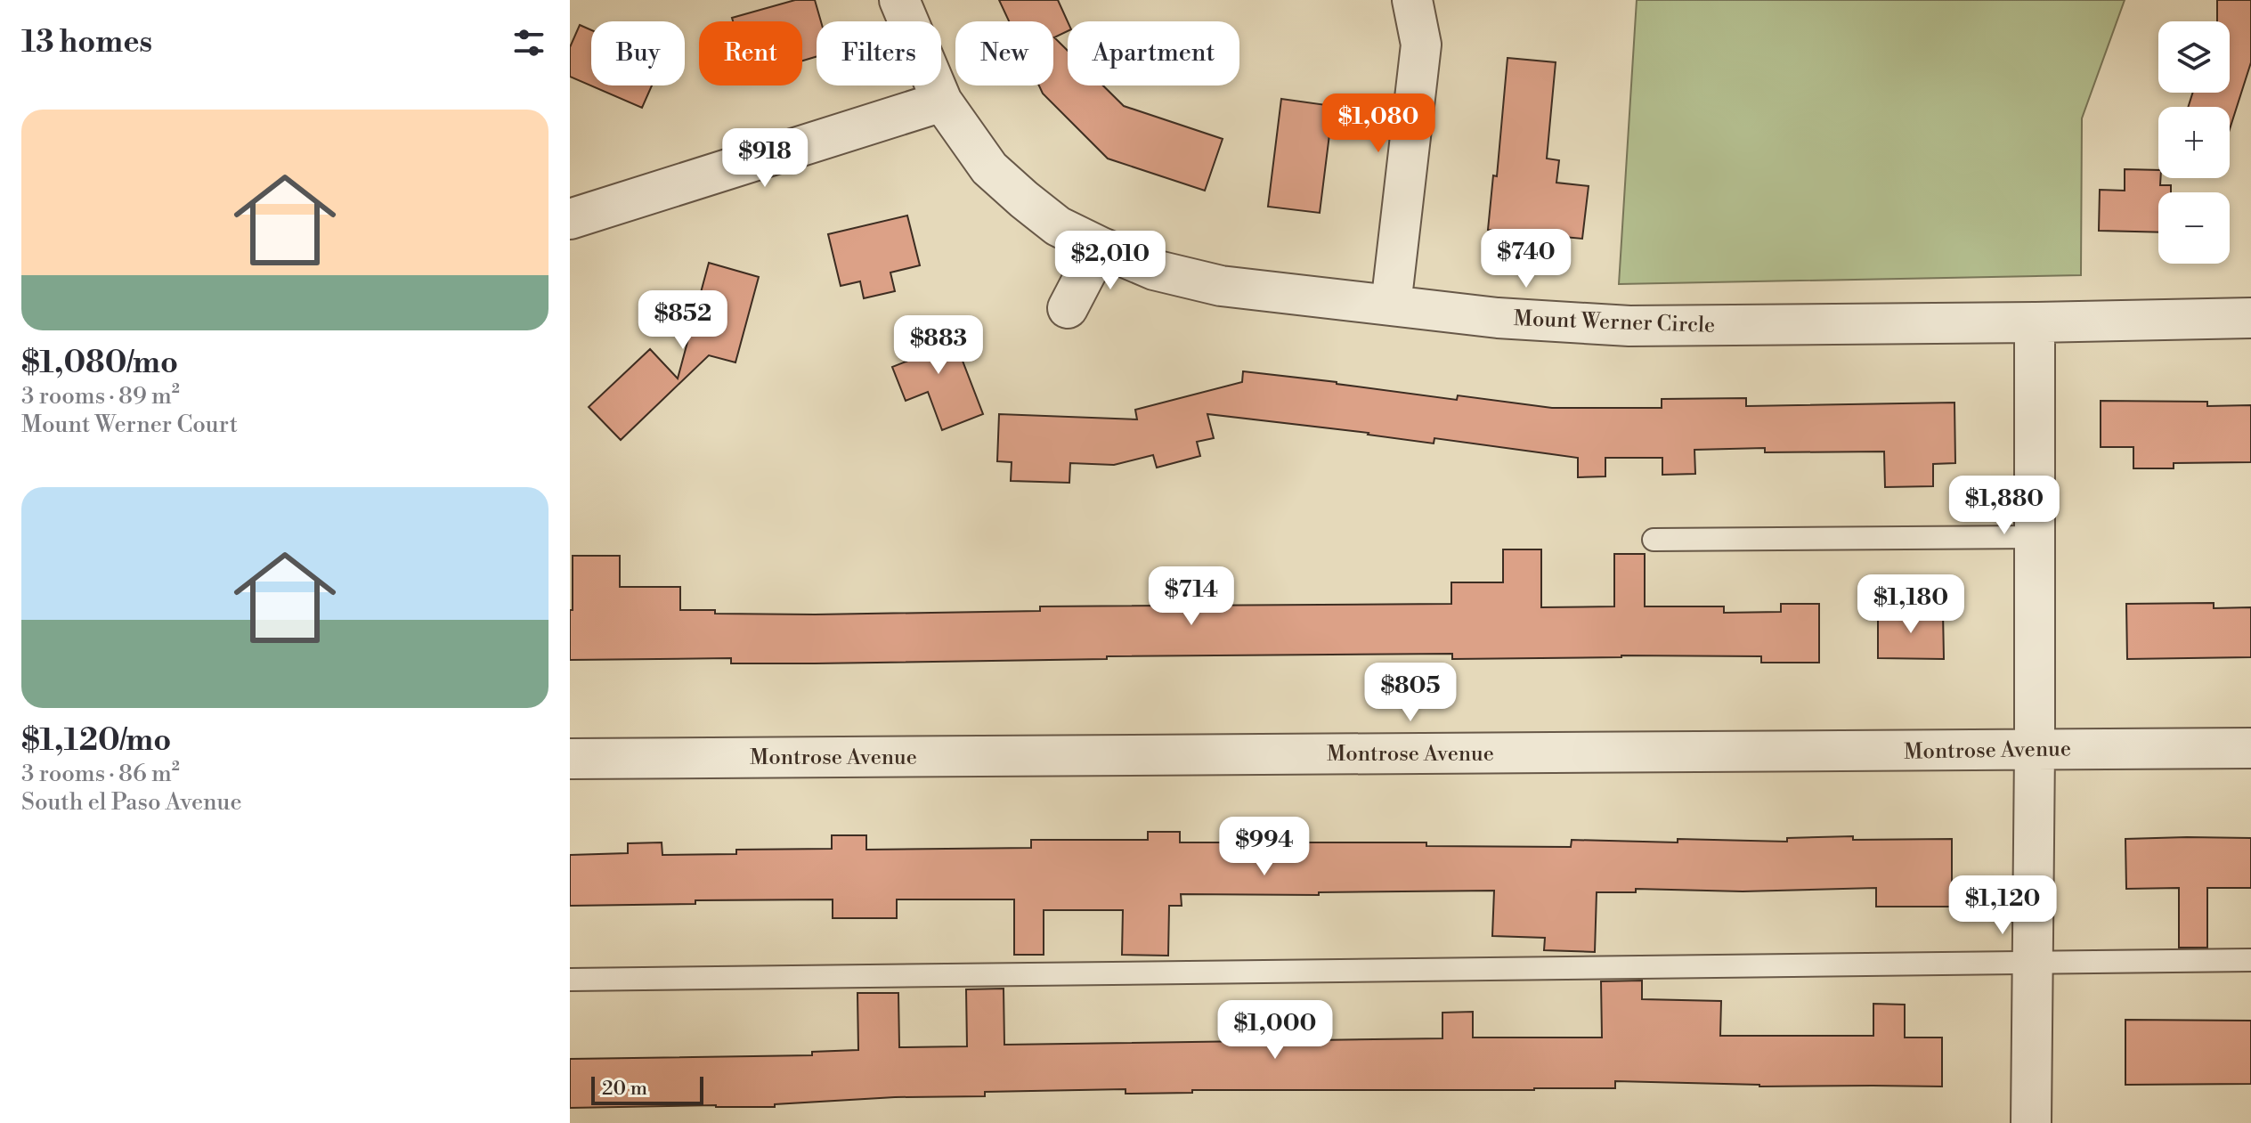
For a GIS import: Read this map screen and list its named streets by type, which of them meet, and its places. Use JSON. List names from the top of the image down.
{
  "streets": {
    "street": ["Mount Werner Circle", "Montrose Avenue"]
  },
  "scale_bar": "20 m",
  "page": {
    "heading": "13 homes",
    "map_buttons": ["+", "−"],
    "chip": [
      "Buy",
      "Rent",
      "Filters",
      "New",
      "Apartment"
    ],
    "list": [
      {
        "name": "$1,080/mo",
        "note": "3 rooms · 89 m² · Mount Werner Court"
      },
      {
        "name": "$1,120/mo",
        "note": "3 rooms · 86 m² · South el Paso Avenue"
      }
    ],
    "price": [
      "$1,080",
      "$918",
      "$740",
      "$2,010",
      "$852",
      "$883",
      "$1,880",
      "$714",
      "$1,180",
      "$805",
      "$994",
      "$1,120",
      "$1,000"
    ],
    "scale": "20 m"
  }
}
